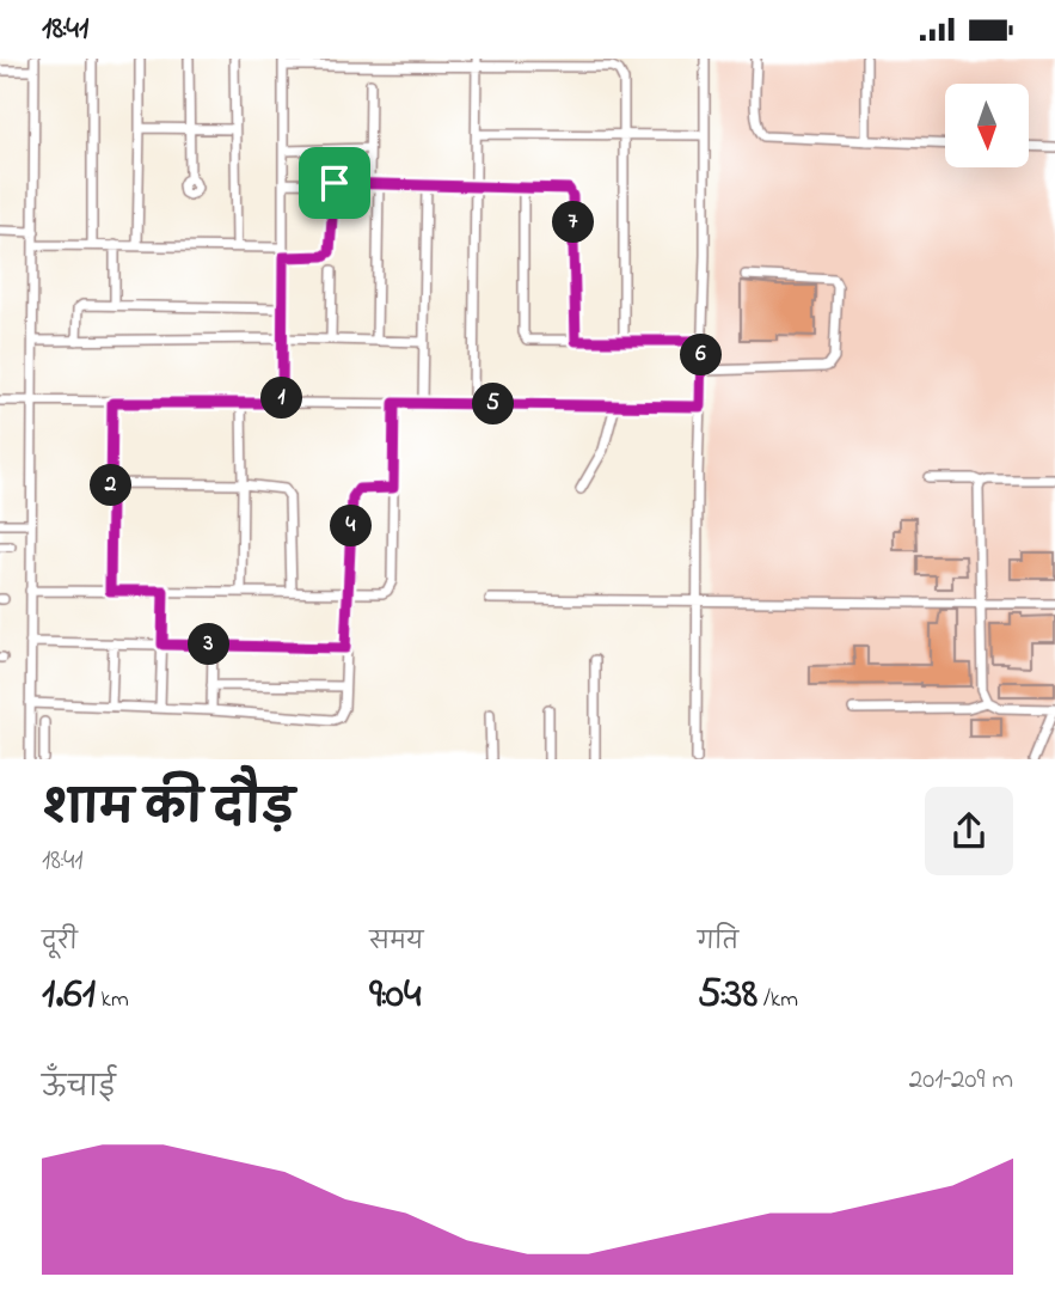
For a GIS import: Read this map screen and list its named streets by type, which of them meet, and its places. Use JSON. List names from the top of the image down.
{
  "north": "bottom",
  "page": {
    "status": "18:41",
    "pins": [
      "7",
      "6",
      "1",
      "5",
      "2",
      "4",
      "3"
    ],
    "heading": ["शाम की दौड़", "18:41"],
    "stats": [
      ["दूरी", "1.61 km"],
      ["समय", "9:04"],
      ["गति", "5:38 /km"]
    ],
    "chart": ["ऊँचाई", "201–209 m"]
  }
}
